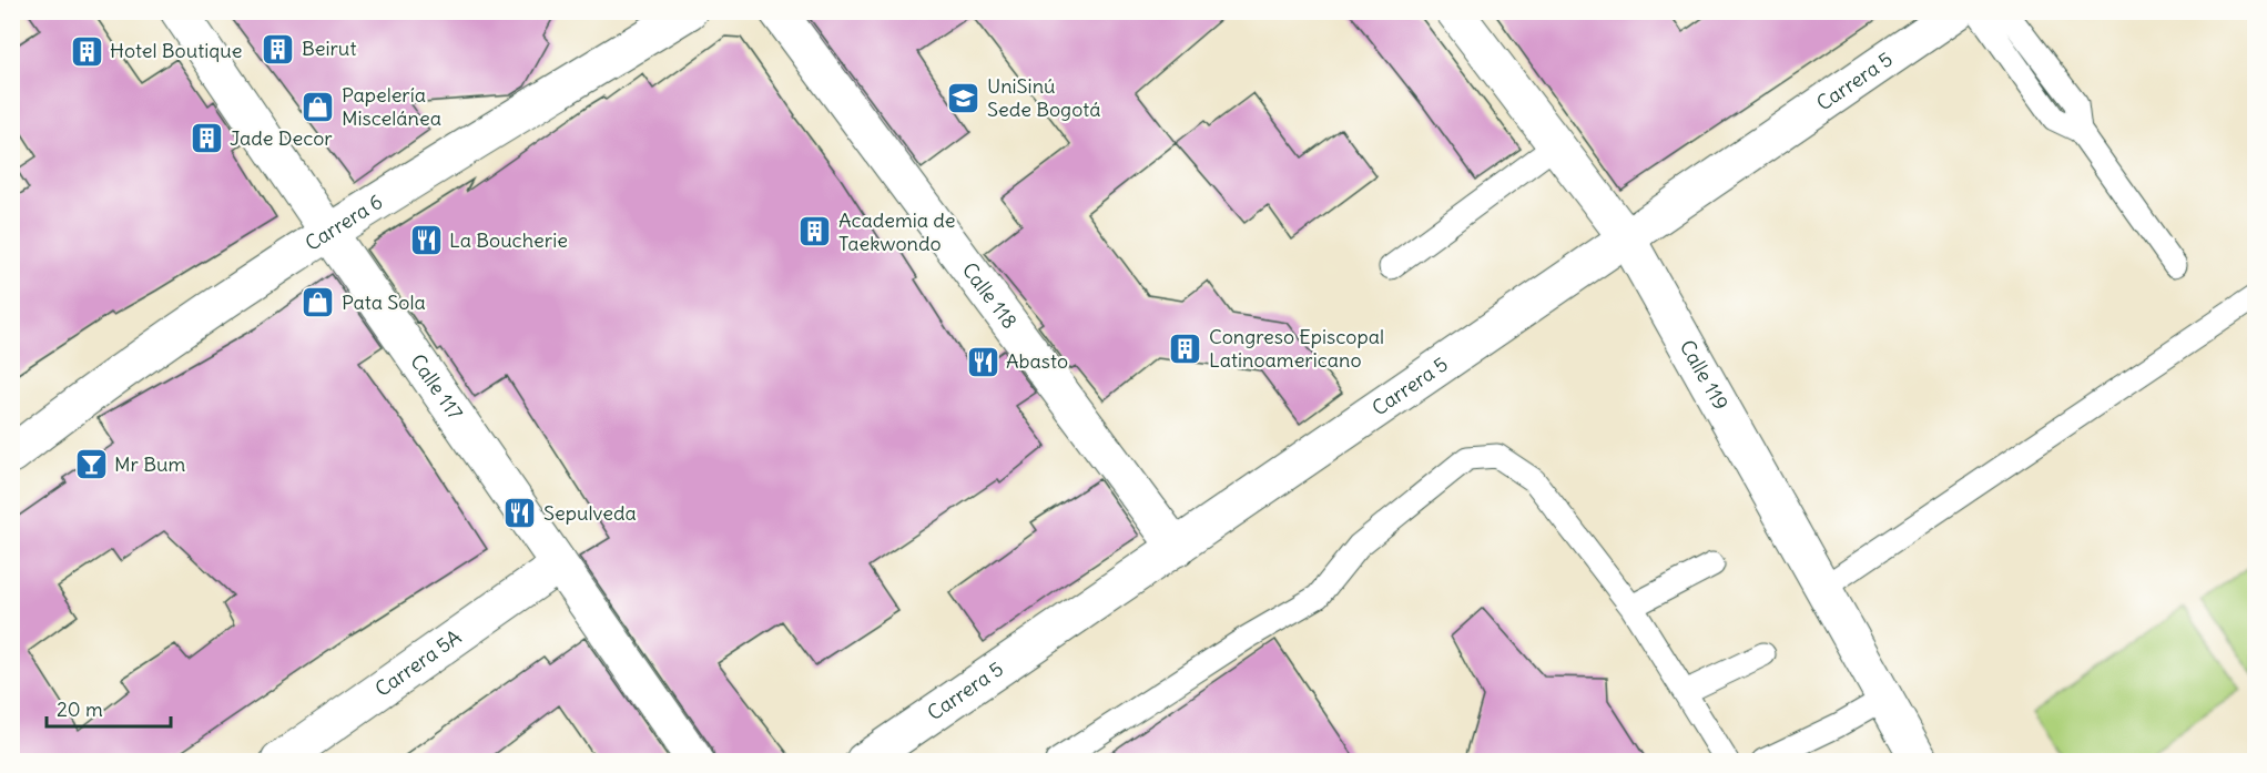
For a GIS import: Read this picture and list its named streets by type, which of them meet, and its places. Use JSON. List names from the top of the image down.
{
  "streets": {
    "street": [
      "Carrera 5",
      "Carrera 6",
      "Calle 118",
      "Calle 119",
      "Calle 117",
      "Carrera 5A"
    ]
  },
  "crossings": [
    ["Carrera 5", "Calle 118"],
    ["Carrera 5", "Calle 119"],
    ["Carrera 6", "Calle 117"],
    ["Calle 117", "Carrera 5A"]
  ],
  "places": {
    "building": [
      "Beirut",
      "Hotel Boutique",
      "Jade Decor",
      "Academia de Taekwondo",
      "Congreso Episcopal Latinoamericano"
    ],
    "school or university": ["UniSinú Sede Bogotá"],
    "shop": ["Papelería Miscelánea", "Pata Sola"],
    "restaurant": ["La Boucherie", "Abasto", "Sepulveda"],
    "bar": ["Mr Bum"]
  },
  "scale_bar": "20 m"
}
